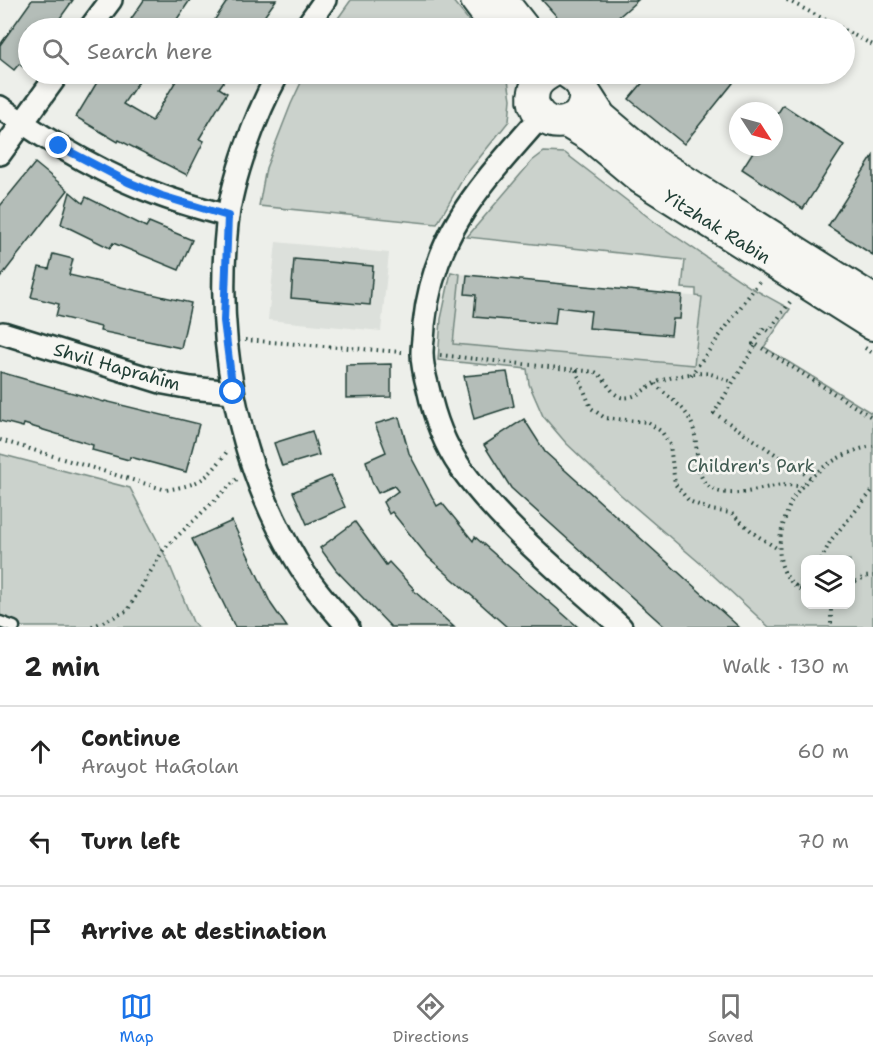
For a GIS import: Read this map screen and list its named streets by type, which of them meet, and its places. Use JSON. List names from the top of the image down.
{
  "streets": {
    "main road": ["Yitzhak Rabin"],
    "street": ["Shvil Haprahim"]
  },
  "parks": ["Children's Park"],
  "north": "bottom right",
  "page": {
    "search": "Search here",
    "heading": ["2 min", "Walk · 130 m"],
    "list": [
      ["Continue", "Arayot HaGolan", "60 m"],
      ["Turn left", "70 m"],
      "Arrive at destination"
    ],
    "nav": ["Map", "Directions", "Saved"]
  }
}
